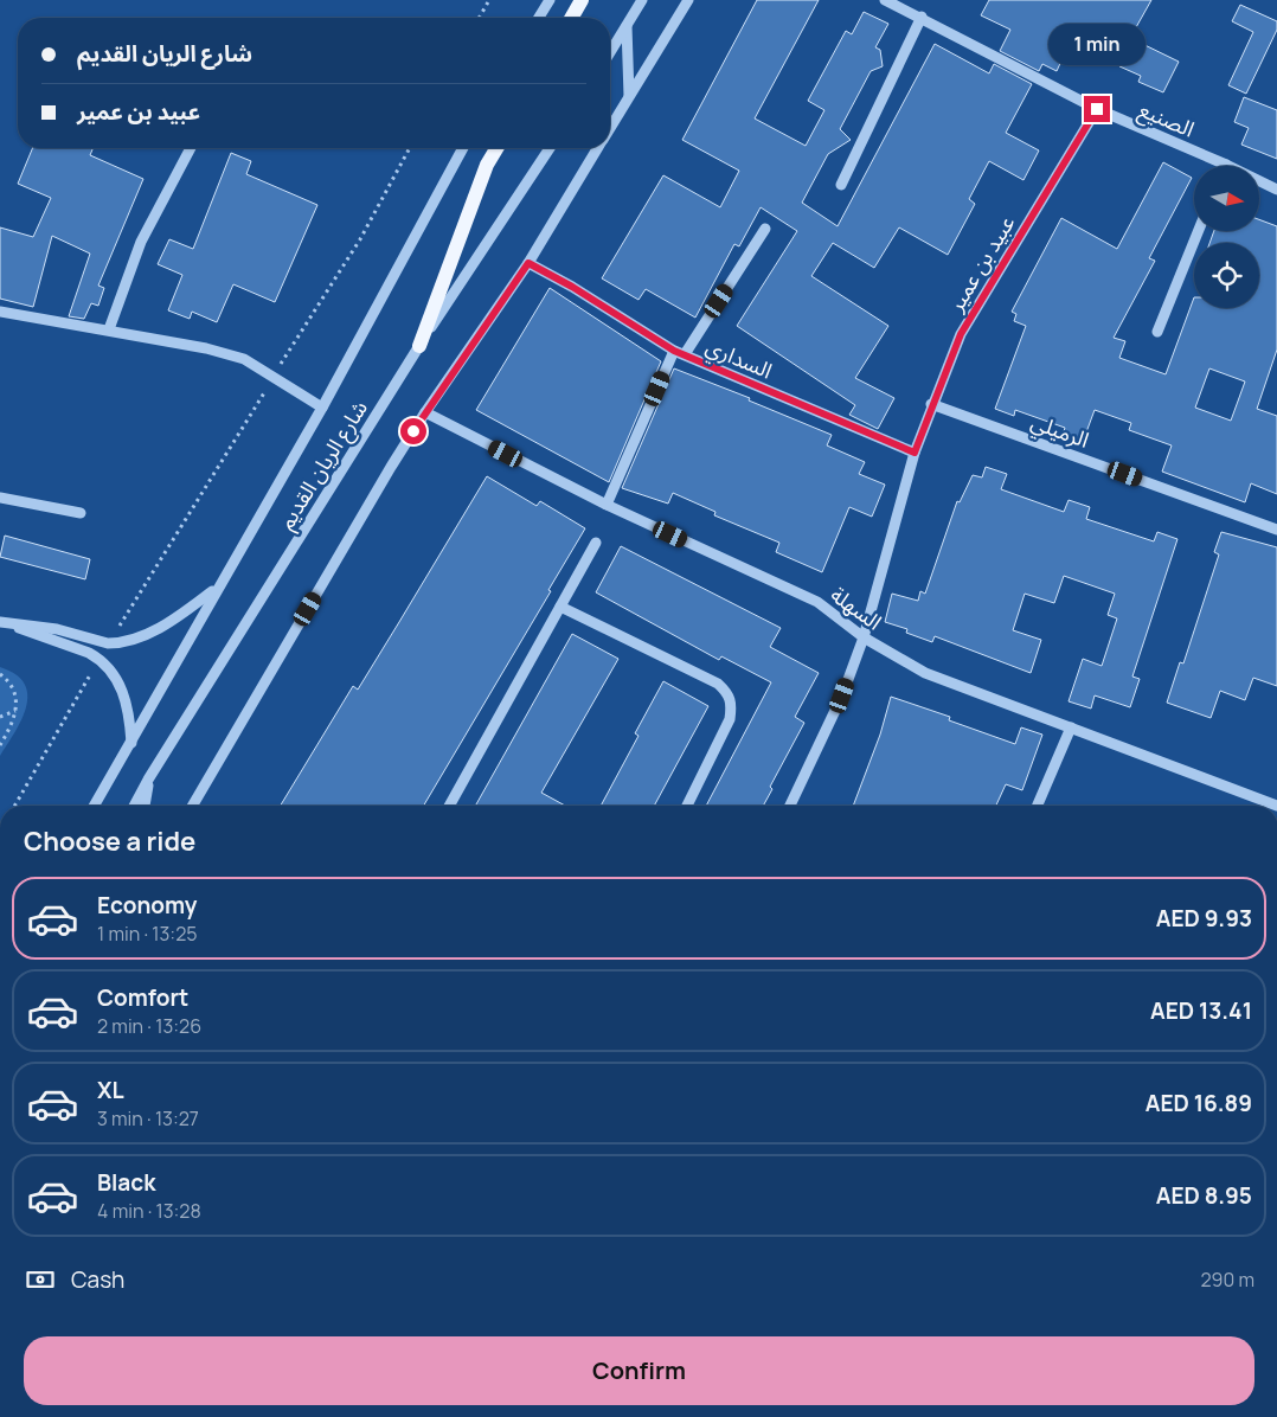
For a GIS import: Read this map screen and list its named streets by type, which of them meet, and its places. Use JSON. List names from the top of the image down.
{
  "streets": {
    "street": [
      "الصنيع",
      "عبيد بن عمير",
      "السداري",
      "الرميلي",
      "شارع الريان القديم",
      "السهلة"
    ]
  },
  "crossings": [
    ["الصنيع", "عبيد بن عمير"],
    ["عبيد بن عمير", "السداري"],
    ["عبيد بن عمير", "الرميلي"],
    ["عبيد بن عمير", "السهلة"]
  ],
  "north": "right",
  "page": {
    "banner": ["شارع الريان القديم", "عبيد بن عمير"],
    "bubble": "1 min",
    "heading": "Choose a ride",
    "list": [
      {
        "name": "Economy",
        "note": "1 min · 13:25",
        "value": "AED 9.93"
      },
      {
        "name": "Comfort",
        "note": "2 min · 13:26",
        "value": "AED 13.41"
      },
      {
        "name": "XL",
        "note": "3 min · 13:27",
        "value": "AED 16.89"
      },
      {
        "name": "Black",
        "note": "4 min · 13:28",
        "value": "AED 8.95"
      }
    ],
    "pay": ["Cash", "290 m"],
    "buttons": "Confirm"
  }
}
